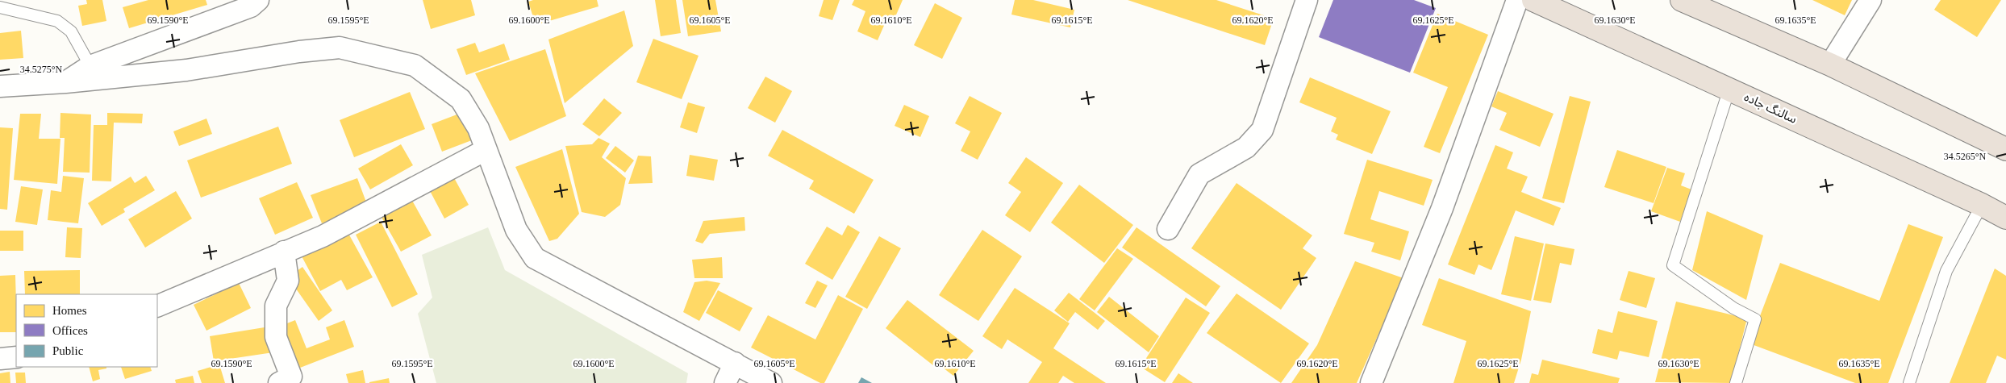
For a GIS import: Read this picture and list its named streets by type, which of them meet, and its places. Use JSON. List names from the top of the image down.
{
  "streets": {
    "highway": ["سالنگ جاده"]
  },
  "legend": ["Homes", "Offices", "Public"],
  "coordinates": [
    "69.1590°E",
    "69.1595°E",
    "69.1600°E",
    "69.1605°E",
    "69.1610°E",
    "69.1615°E",
    "69.1620°E",
    "69.1625°E",
    "69.1630°E",
    "69.1635°E",
    "34.5275°N",
    "34.5265°N"
  ]
}
